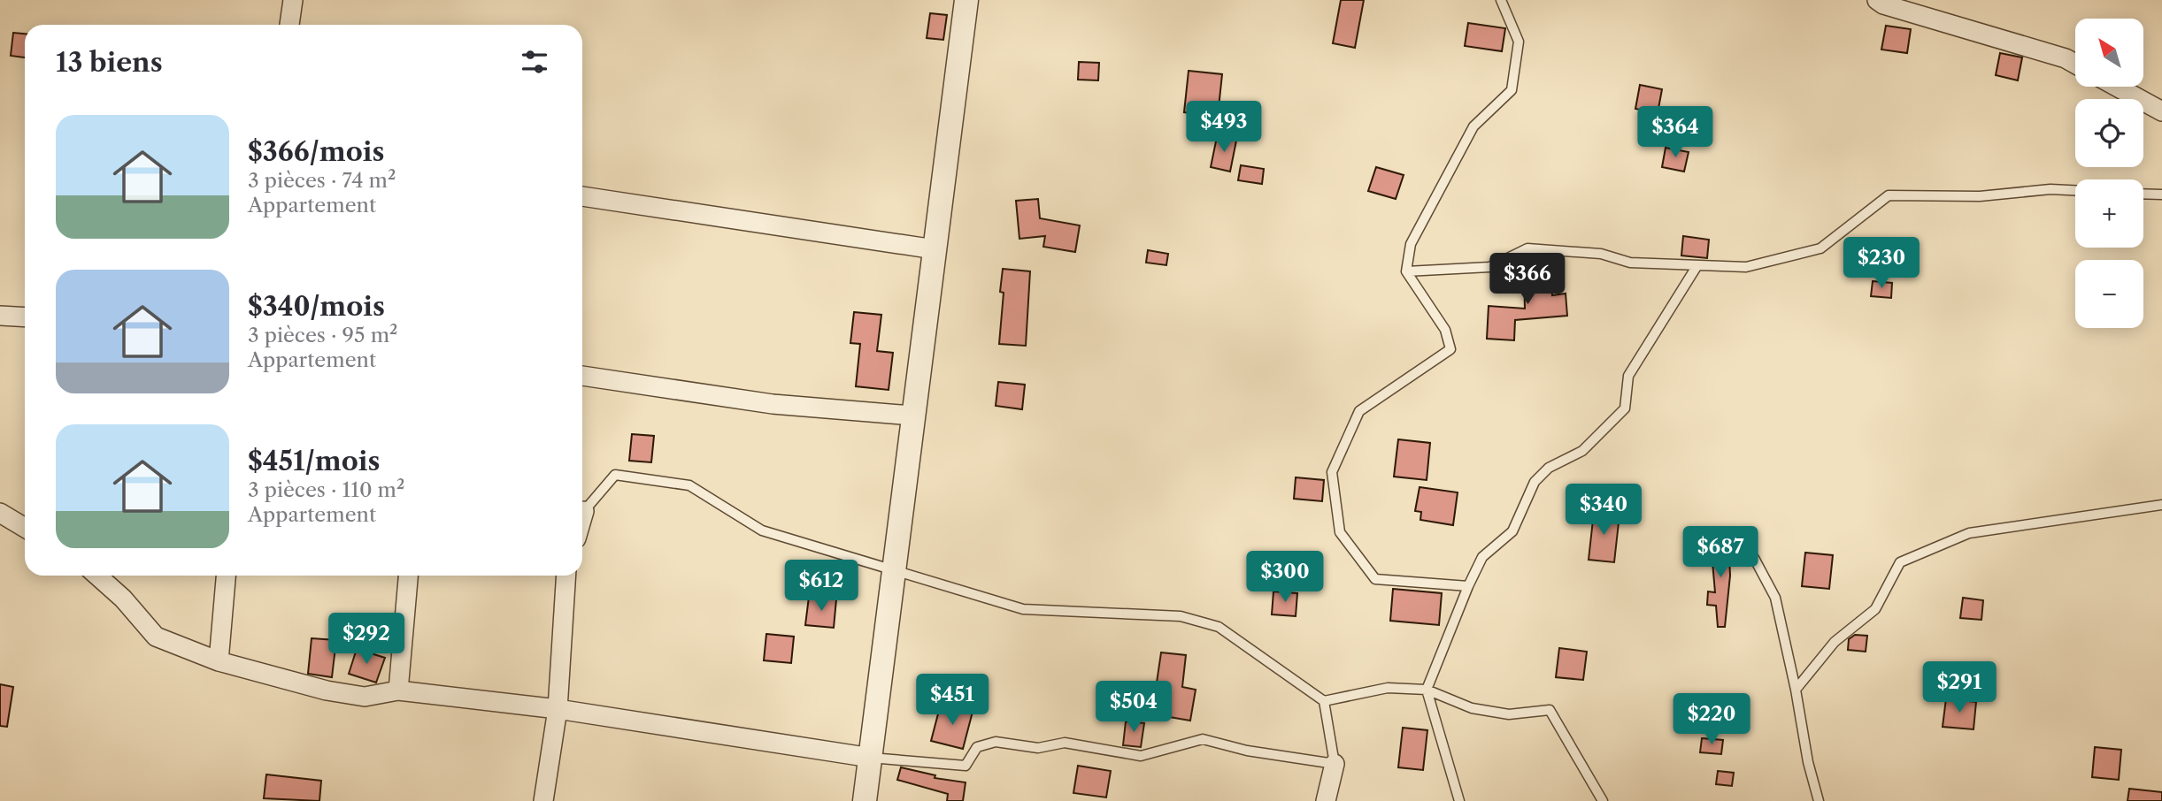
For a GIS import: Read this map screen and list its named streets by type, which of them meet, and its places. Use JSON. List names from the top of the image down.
{
  "north": "top left",
  "page": {
    "map_buttons": ["+", "−"],
    "heading": "13 biens",
    "list": [
      {
        "name": "$366/mois",
        "note": "3 pièces · 74 m² · Appartement"
      },
      {
        "name": "$340/mois",
        "note": "3 pièces · 95 m² · Appartement"
      },
      {
        "name": "$451/mois",
        "note": "3 pièces · 110 m² · Appartement"
      }
    ],
    "price": [
      "$493",
      "$364",
      "$230",
      "$366",
      "$340",
      "$687",
      "$300",
      "$612",
      "$292",
      "$291",
      "$451",
      "$504",
      "$220"
    ]
  }
}
